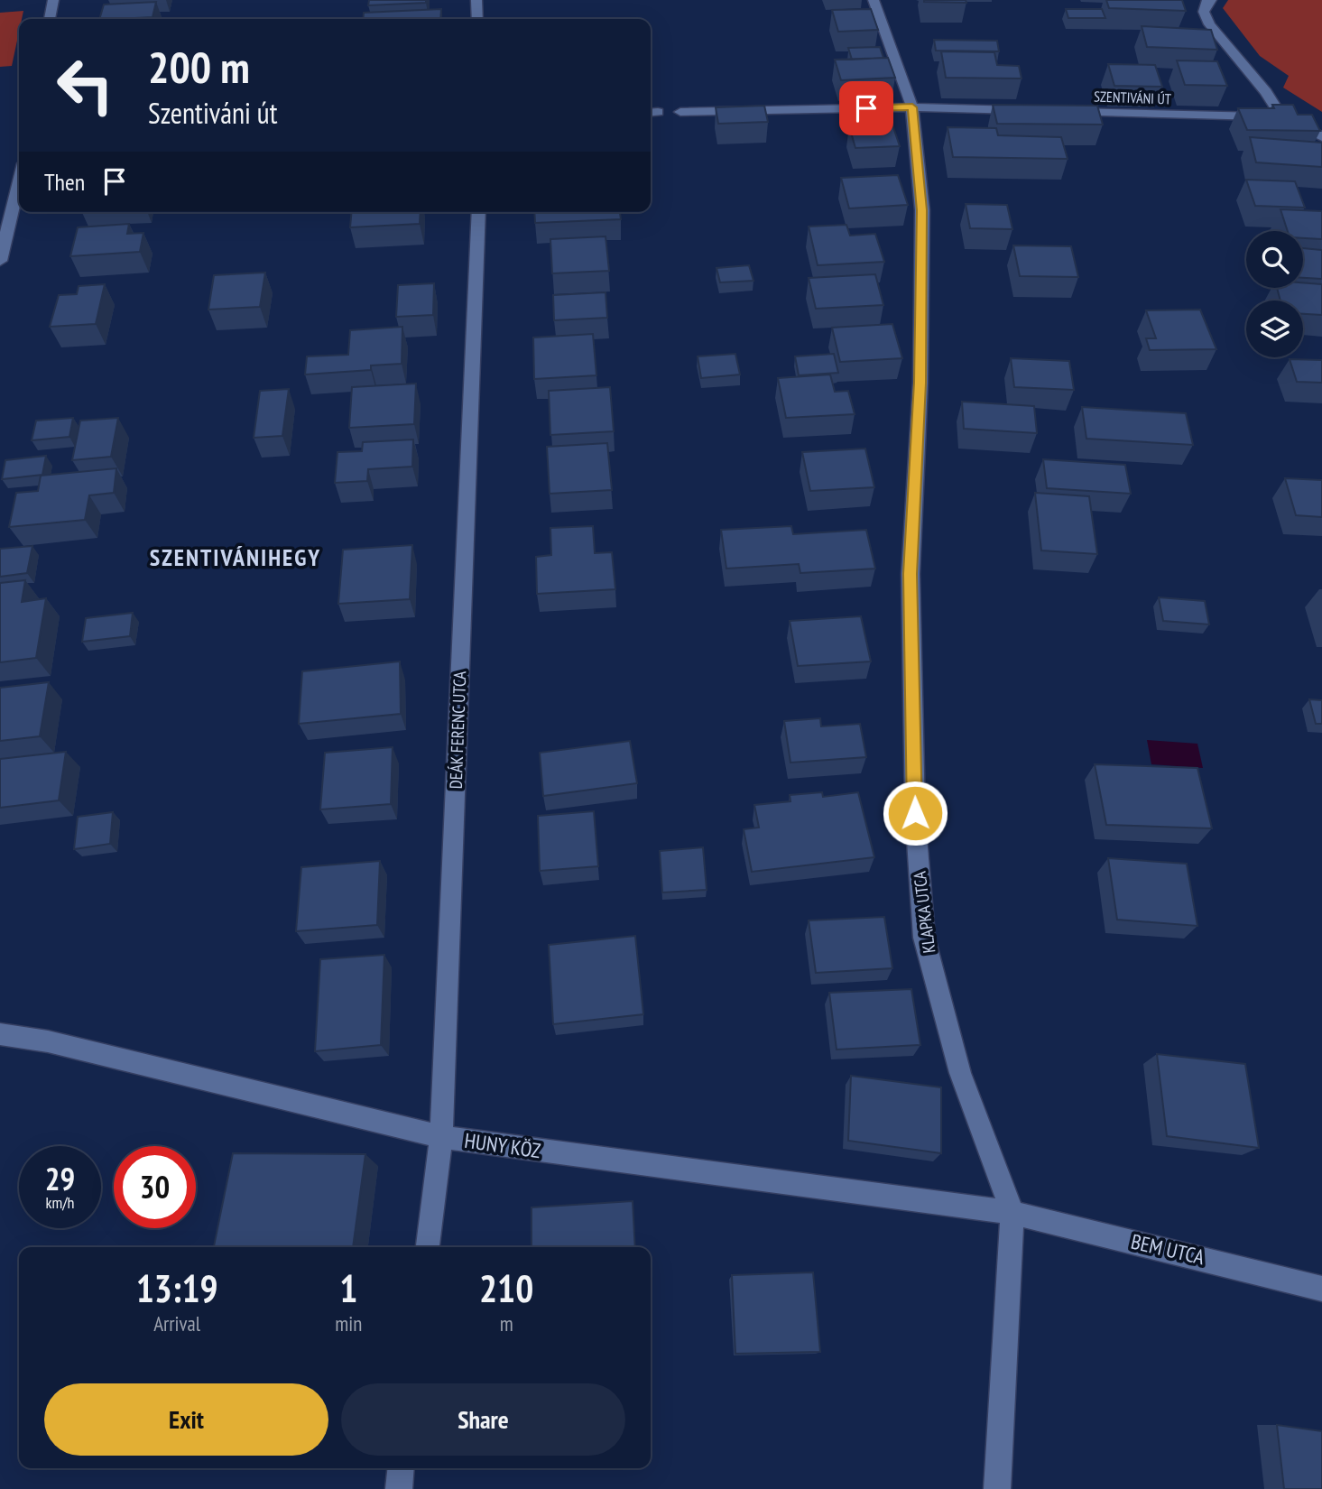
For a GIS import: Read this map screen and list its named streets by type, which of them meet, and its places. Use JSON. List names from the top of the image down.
{
  "streets": {
    "street": [
      "SZENTIVÁNI ÚT",
      "DEÁK FERENC UTCA",
      "KLAPKA UTCA",
      "HUNY KÖZ",
      "BEM UTCA"
    ]
  },
  "crossings": [
    ["DEÁK FERENC UTCA", "HUNY KÖZ"],
    ["KLAPKA UTCA", "HUNY KÖZ"],
    ["KLAPKA UTCA", "BEM UTCA"],
    ["HUNY KÖZ", "BEM UTCA"]
  ],
  "districts": ["SZENTIVÁNIHEGY"],
  "page": {
    "turn": ["200 m", "Szentiváni út"],
    "then": "Then",
    "speed": "29 km/h",
    "limit": "30",
    "eta": [
      "13:19",
      "Arrival",
      "1",
      "min",
      "210",
      "m"
    ],
    "buttons": ["Exit", "Share"]
  }
}
